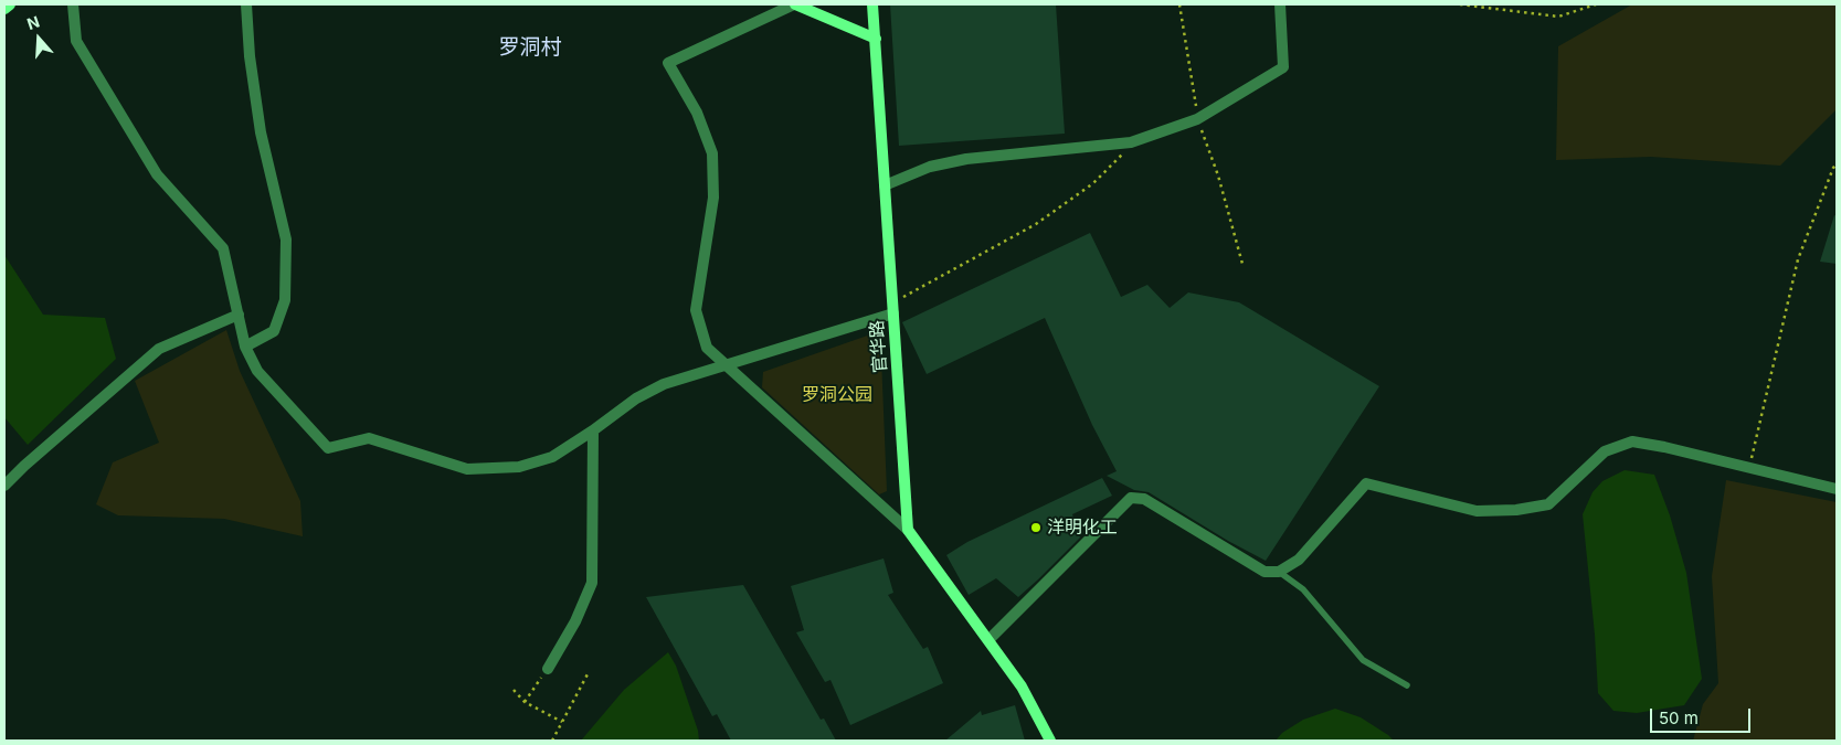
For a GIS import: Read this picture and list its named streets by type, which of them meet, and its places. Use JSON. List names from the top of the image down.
{
  "streets": {
    "main road": ["官华路"]
  },
  "districts": ["罗洞村"],
  "parks": ["罗洞公园"],
  "places": ["洋明化工"],
  "scale_bar": "50 m",
  "north": "top"
}
